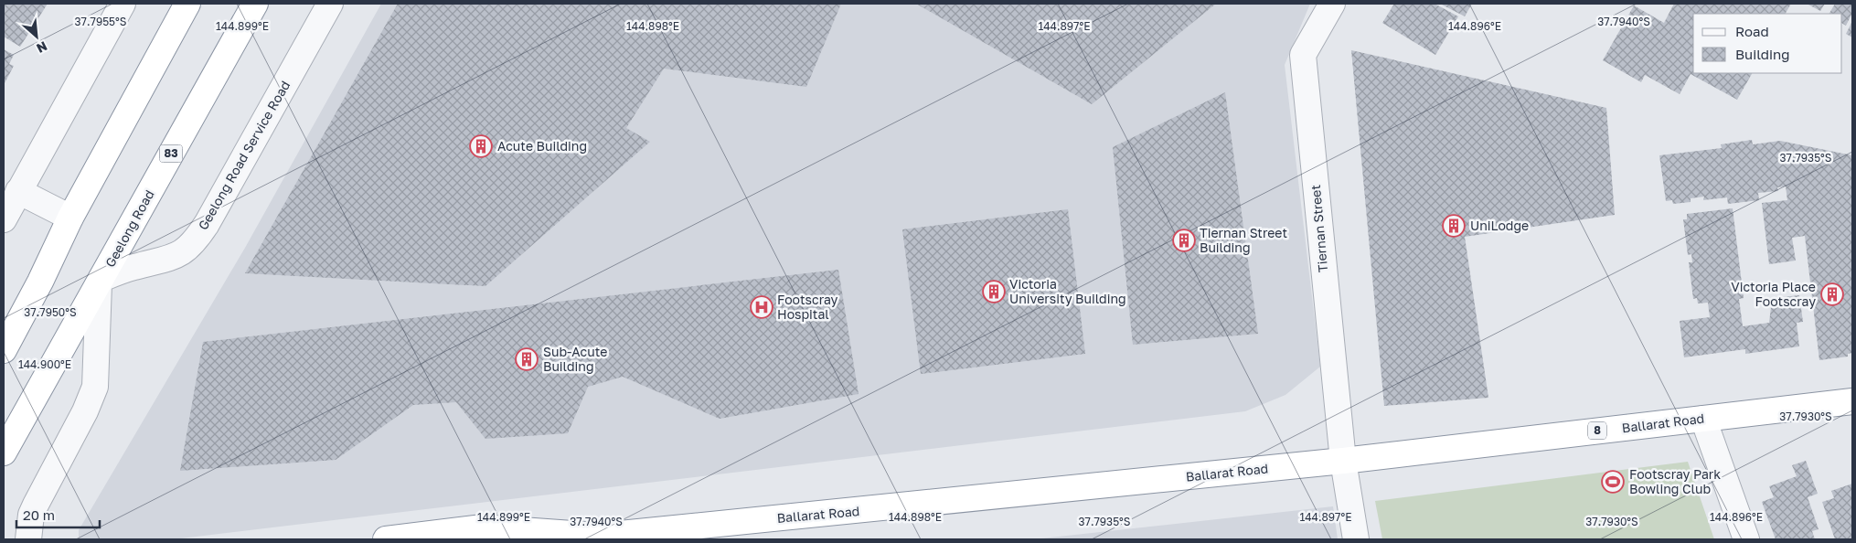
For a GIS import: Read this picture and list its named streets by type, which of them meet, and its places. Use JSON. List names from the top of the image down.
{
  "streets": {
    "highway": [
      "83",
      "Geelong Road",
      "Ballarat Road",
      "8"
    ],
    "street": ["Geelong Road Service Road", "Tiernan Street"]
  },
  "crossings": [
    ["Geelong Road Service Road", "Geelong Road"],
    ["Tiernan Street", "Ballarat Road"]
  ],
  "places": {
    "building": [
      "Acute Building",
      "UniLodge",
      "Tiernan Street Building",
      "Victoria University Building",
      "Victoria Place Footscray",
      "Sub-Acute Building"
    ],
    "hospital": ["Footscray Hospital"],
    "sports": ["Footscray Park Bowling Club"]
  },
  "legend": ["Road", "Building"],
  "scale_bar": "20 m",
  "north": "bottom right",
  "coordinates": [
    "37.7955°S",
    "37.7940°S",
    "144.899°E",
    "144.898°E",
    "144.897°E",
    "144.896°E",
    "37.7935°S",
    "37.7950°S",
    "144.900°E",
    "37.7930°S"
  ]
}
